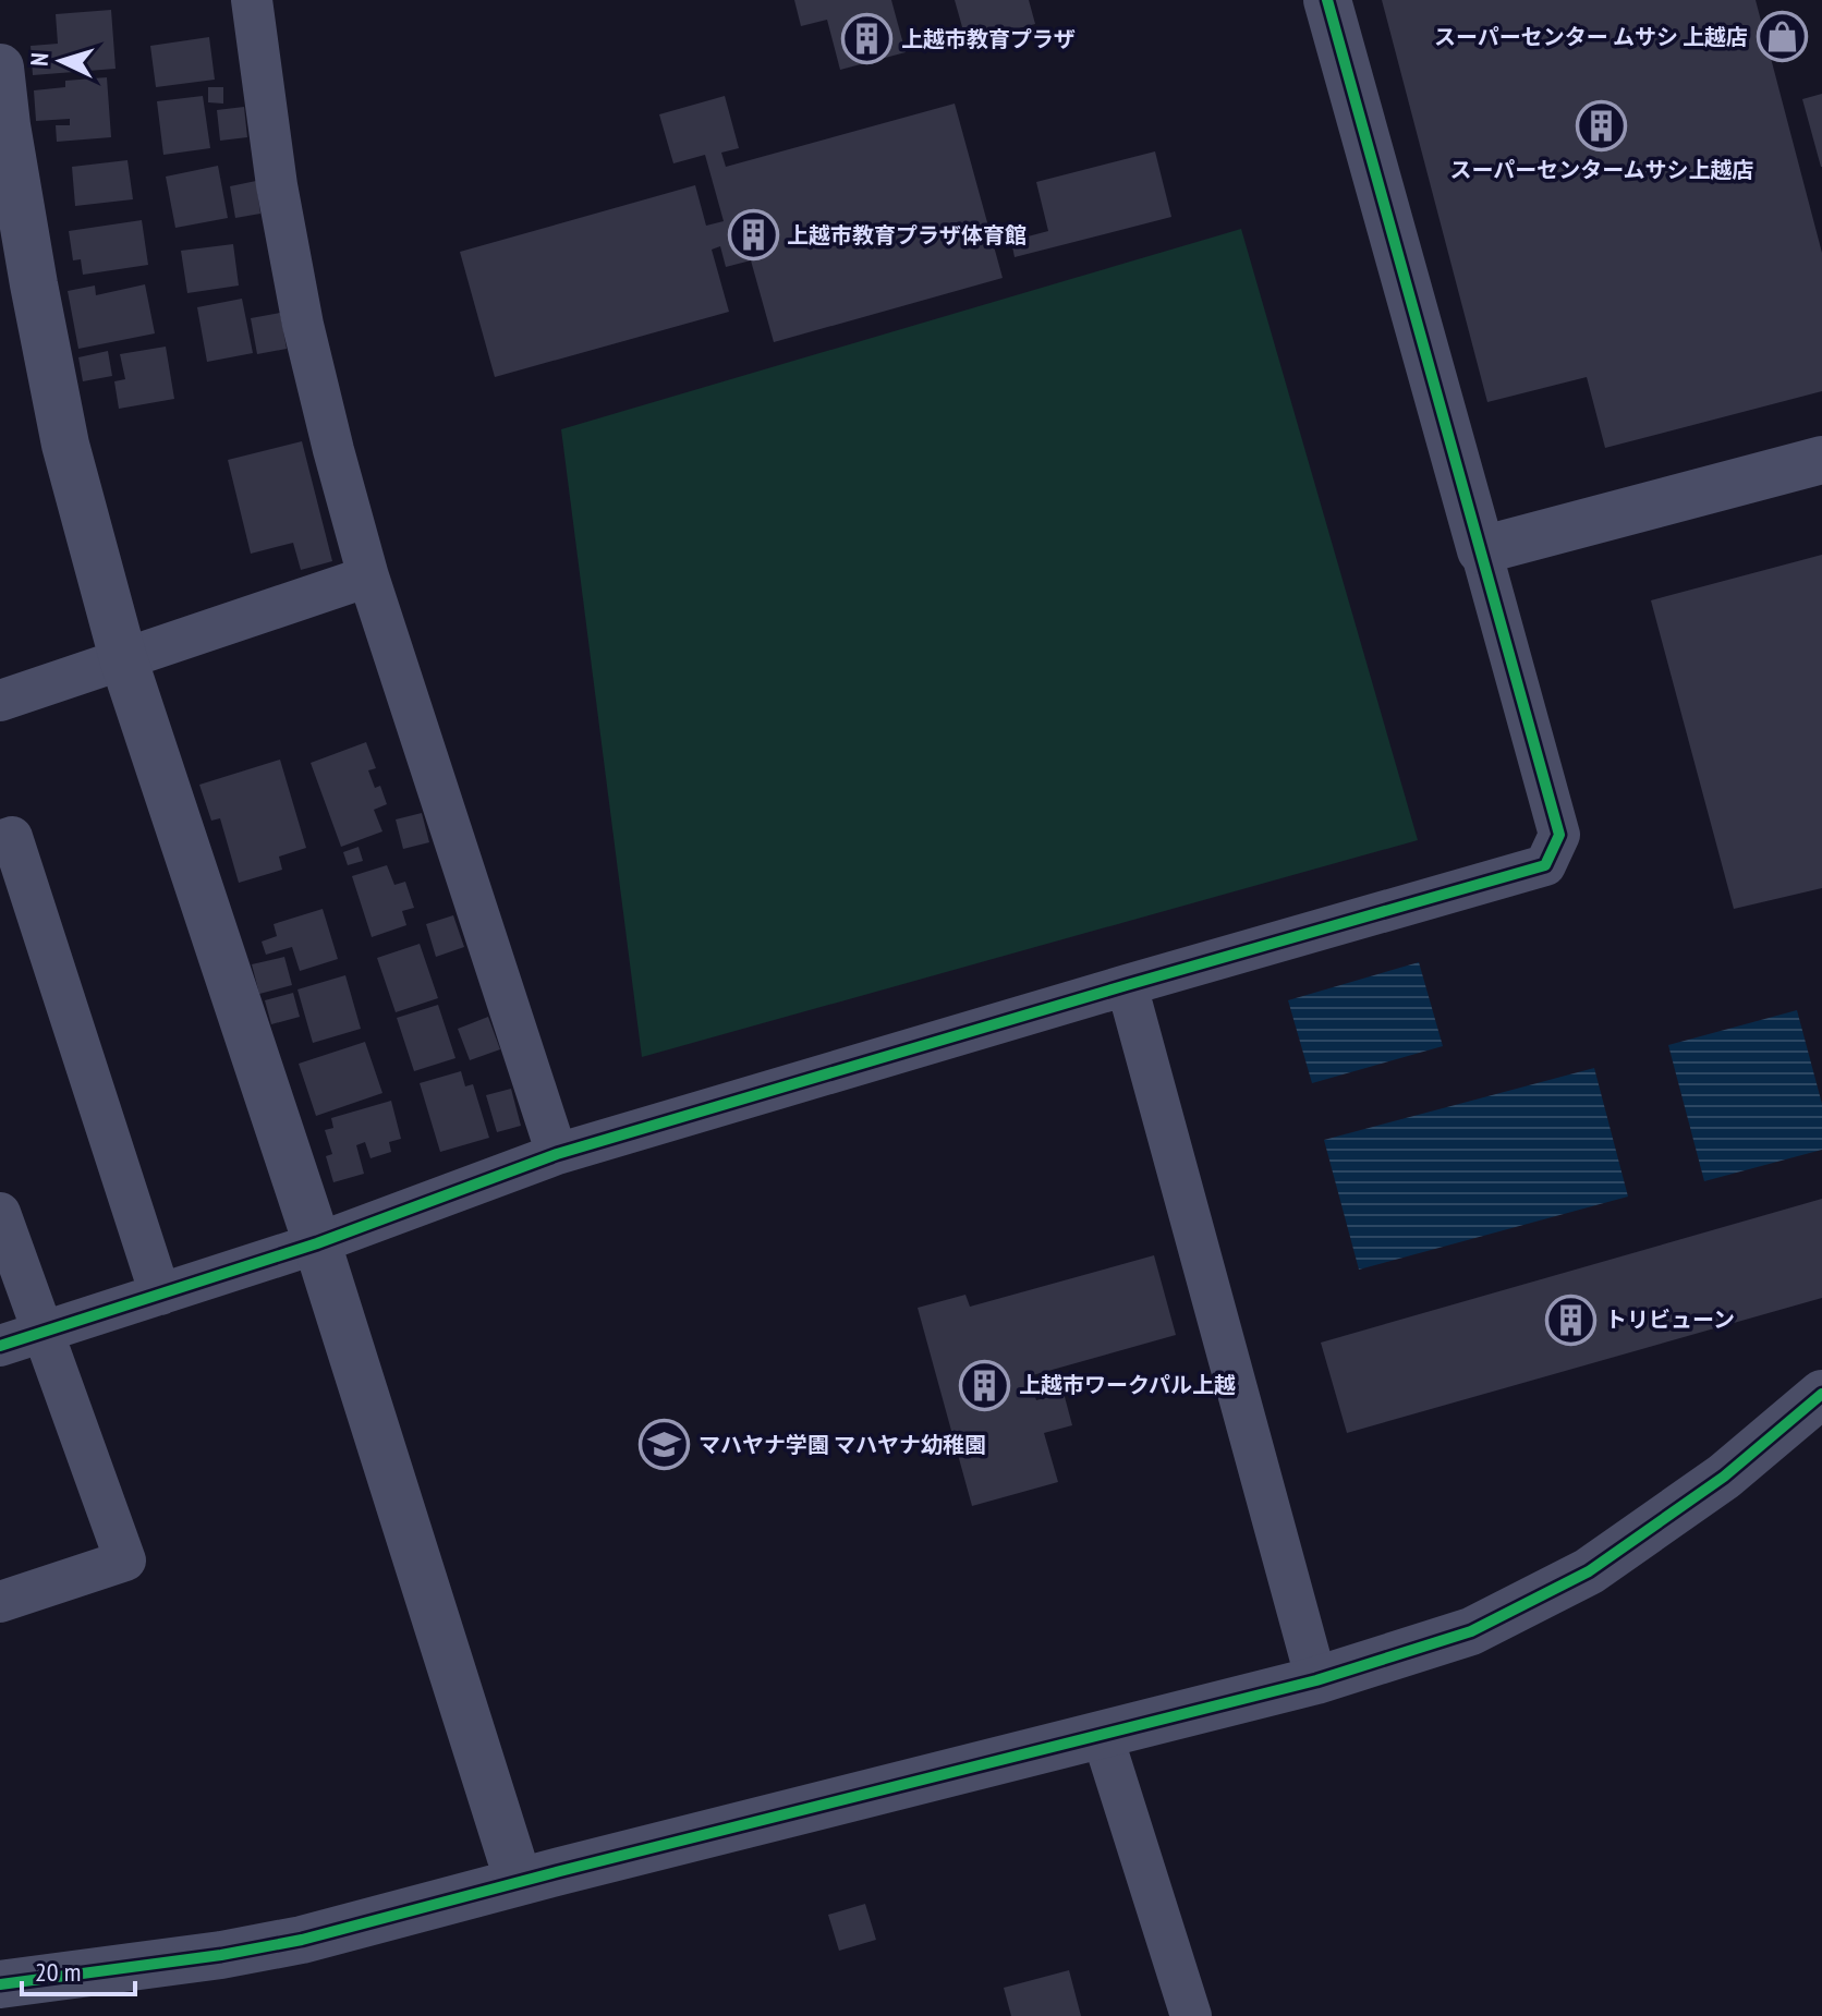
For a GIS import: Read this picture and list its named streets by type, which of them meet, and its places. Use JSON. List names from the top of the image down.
{
  "places": {
    "shop": ["スーパーセンター ムサシ 上越店"],
    "building": [
      "上越市教育プラザ",
      "スーパーセンタームサシ上越店",
      "上越市教育プラザ体育館",
      "トリビューン",
      "上越市ワークパル上越"
    ],
    "school or university": ["マハヤナ学園 マハヤナ幼稚園"]
  },
  "scale_bar": "20 m",
  "north": "left"
}
